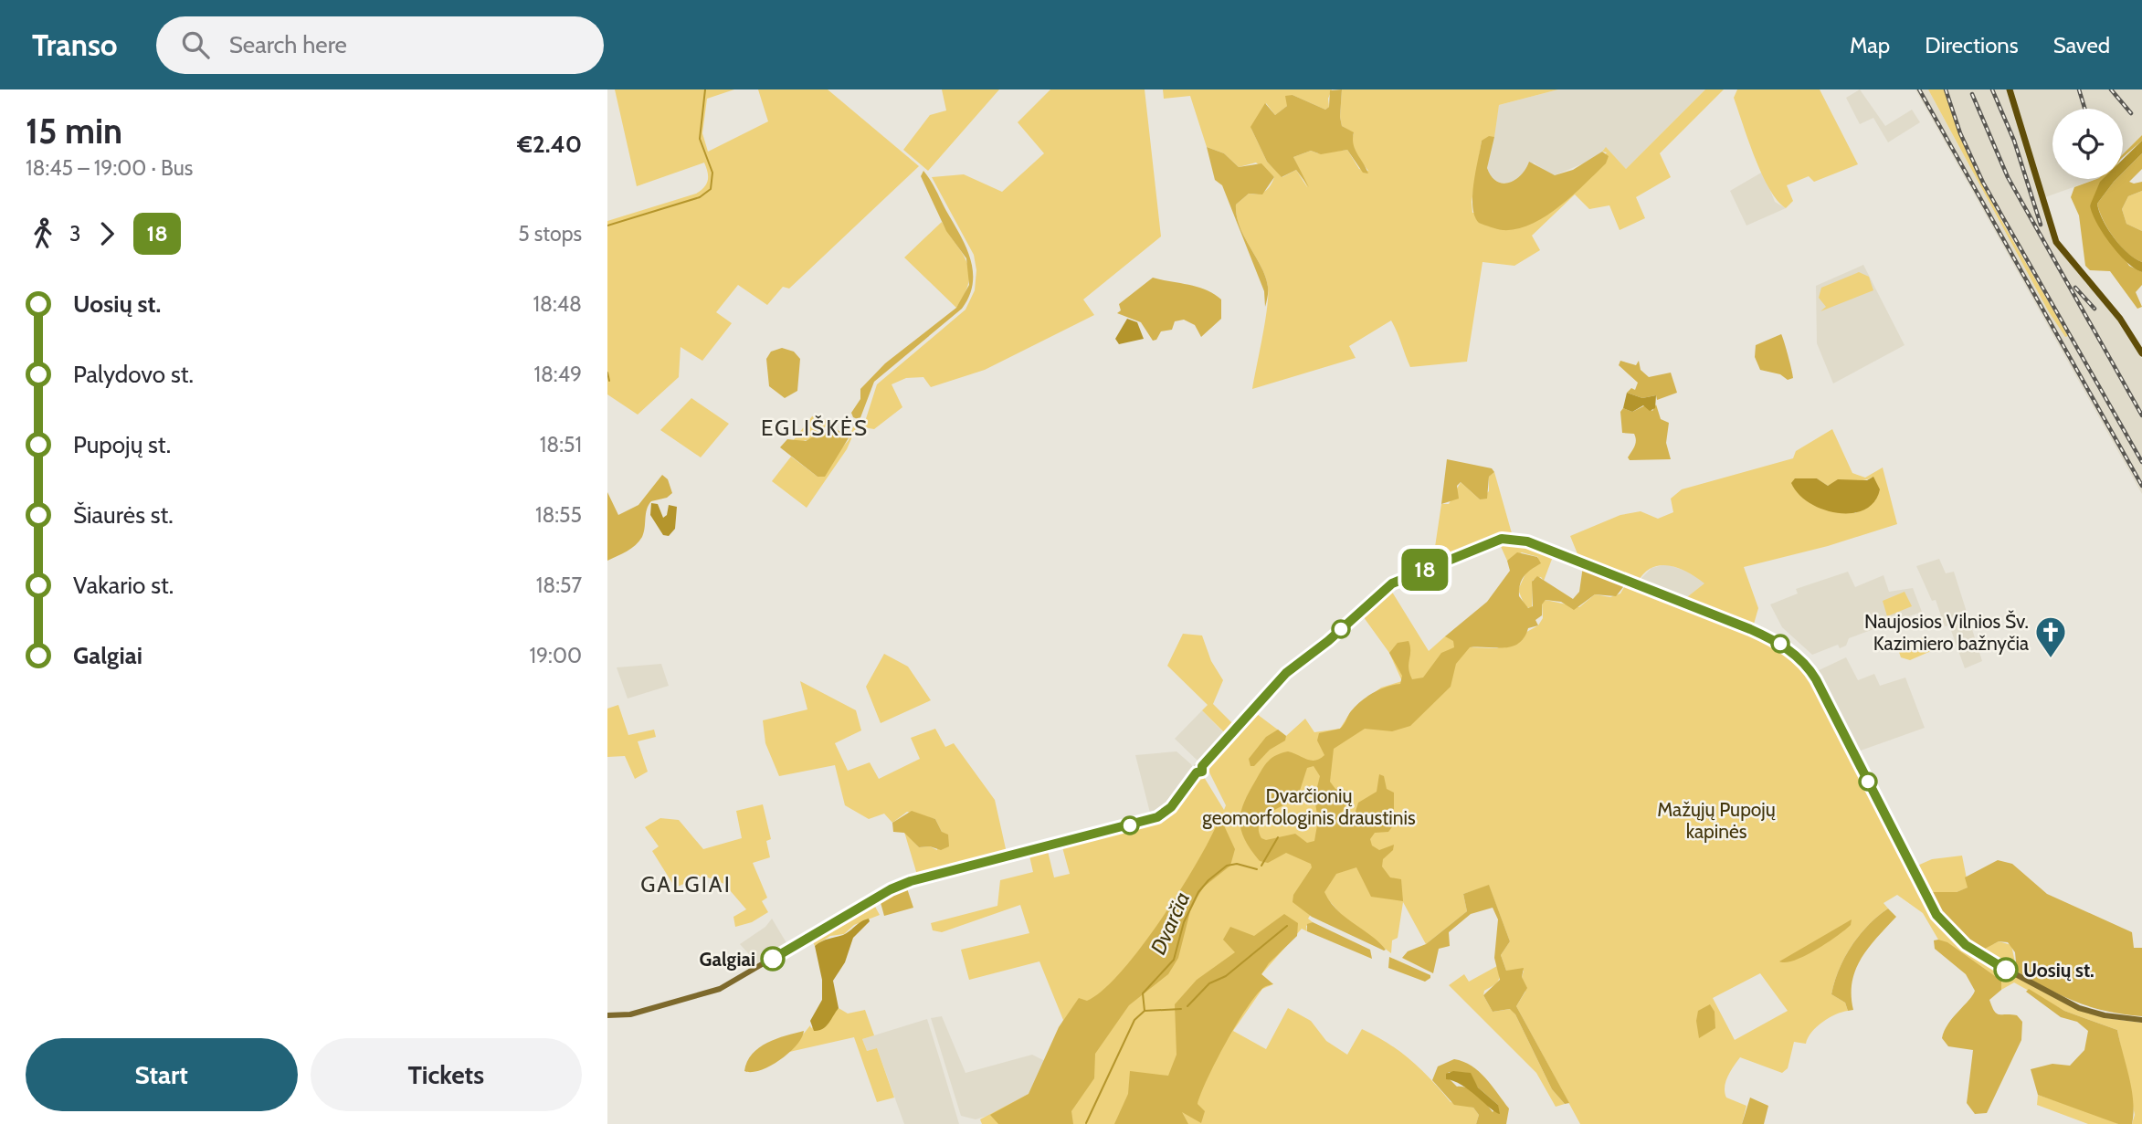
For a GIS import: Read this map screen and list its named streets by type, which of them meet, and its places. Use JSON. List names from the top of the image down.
{
  "districts": ["EGLIŠKĖS", "GALGIAI"],
  "water": ["Dvarčia"],
  "parks": ["Dvarčionių geomorfologinis draustinis", "Mažųjų Pupojų kapinės"],
  "places": {
    "church": ["Naujosios Vilnios Šv. Kazimiero bažnyčia"],
    "other": ["Galgiai", "Uosių st."]
  },
  "lines": ["bus line 18"],
  "page": {
    "header": "Transo",
    "search": "Search here",
    "nav": ["Map", "Directions", "Saved"],
    "heading": ["15 min", "18:45 – 19:00 · Bus", "€2.40"],
    "on_map": "18",
    "legs": ["3", "18", "5 stops"],
    "list": [
      {
        "name": "Uosių st.",
        "value": "18:48"
      },
      {
        "name": "Palydovo st.",
        "value": "18:49"
      },
      {
        "name": "Pupojų st.",
        "value": "18:51"
      },
      {
        "name": "Šiaurės st.",
        "value": "18:55"
      },
      {
        "name": "Vakario st.",
        "value": "18:57"
      },
      {
        "name": "Galgiai",
        "value": "19:00"
      }
    ],
    "buttons": ["Start", "Tickets"]
  }
}
